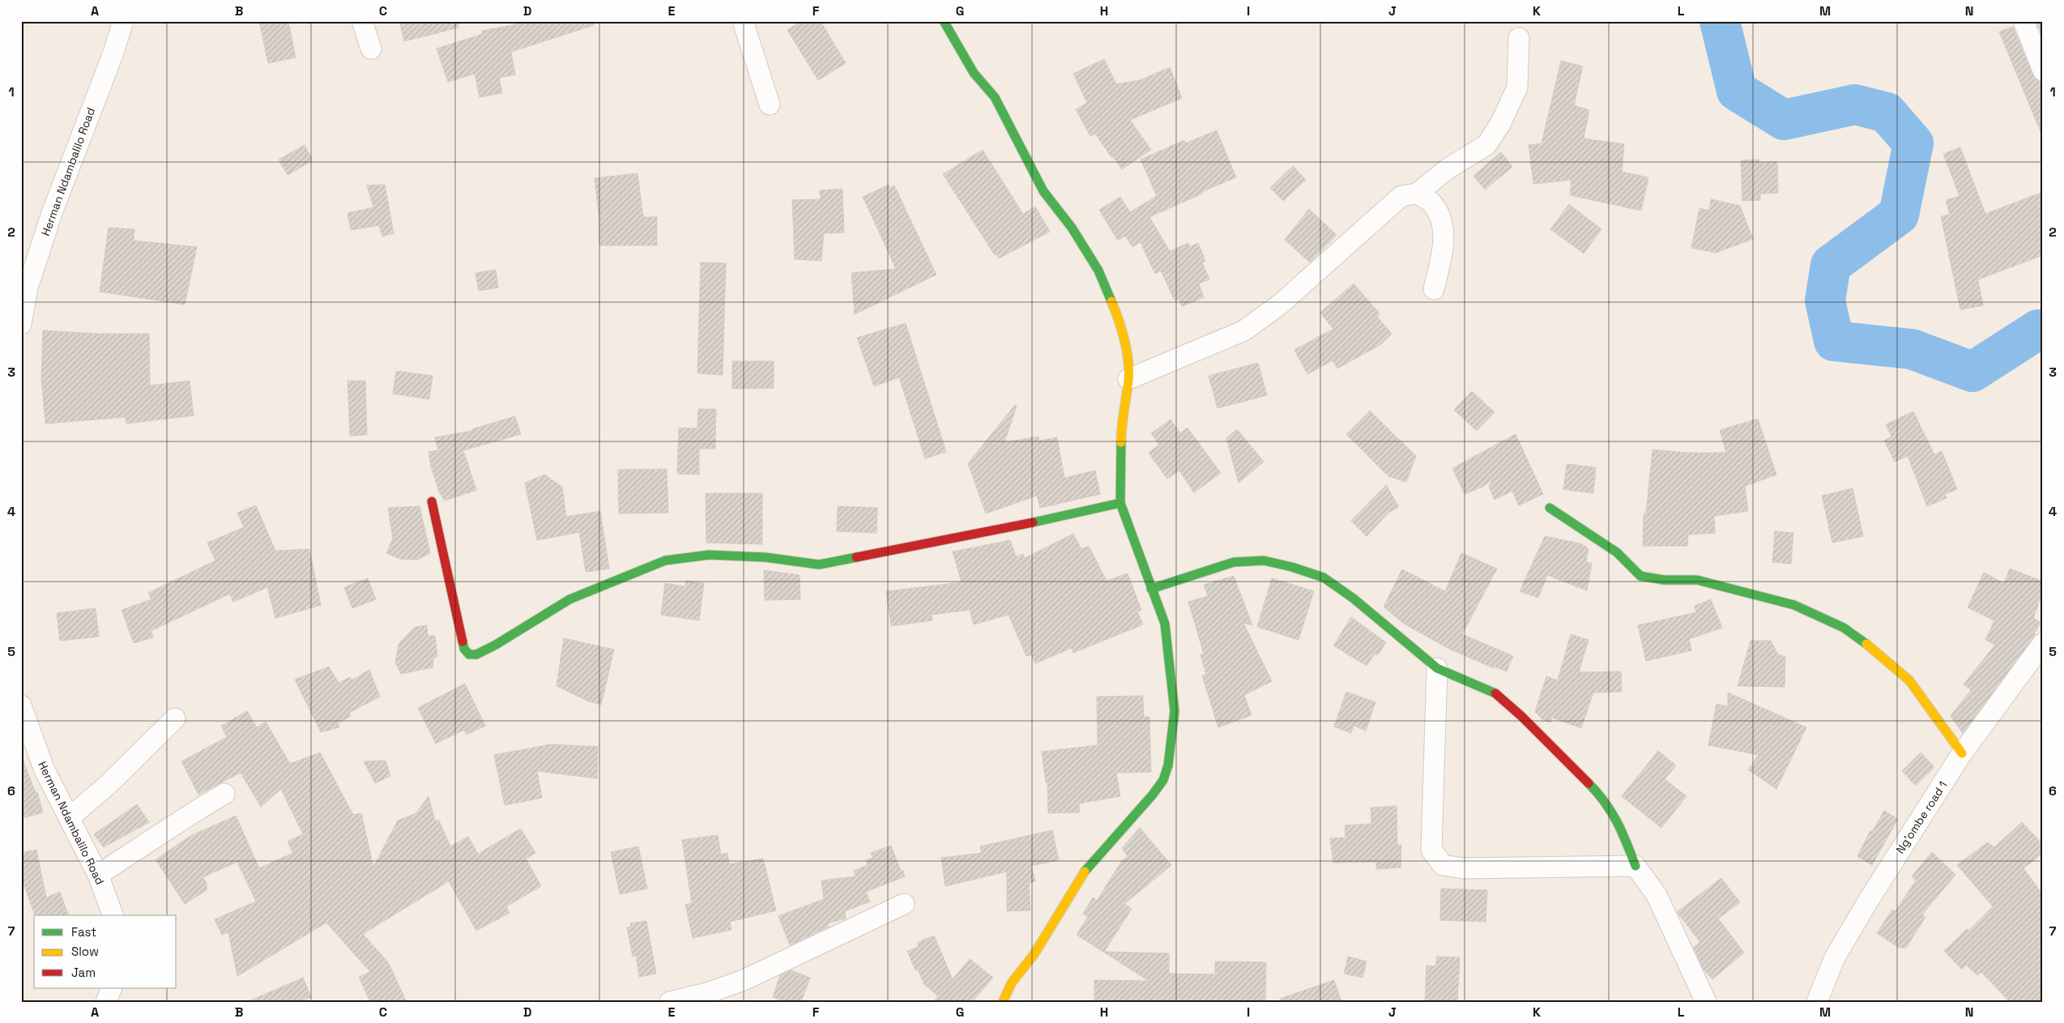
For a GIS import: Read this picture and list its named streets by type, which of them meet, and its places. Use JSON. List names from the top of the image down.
{
  "streets": {
    "street": ["Herman Ndambalilo Road", "Ng’ombe road 1"]
  },
  "legend": ["Fast", "Slow", "Jam"],
  "grid": {
    "columns": [
      "A",
      "B",
      "C",
      "D",
      "E",
      "F",
      "G",
      "H",
      "I",
      "J",
      "K",
      "L",
      "M",
      "N"
    ],
    "rows": [
      "1",
      "2",
      "3",
      "4",
      "5",
      "6",
      "7"
    ]
  }
}
